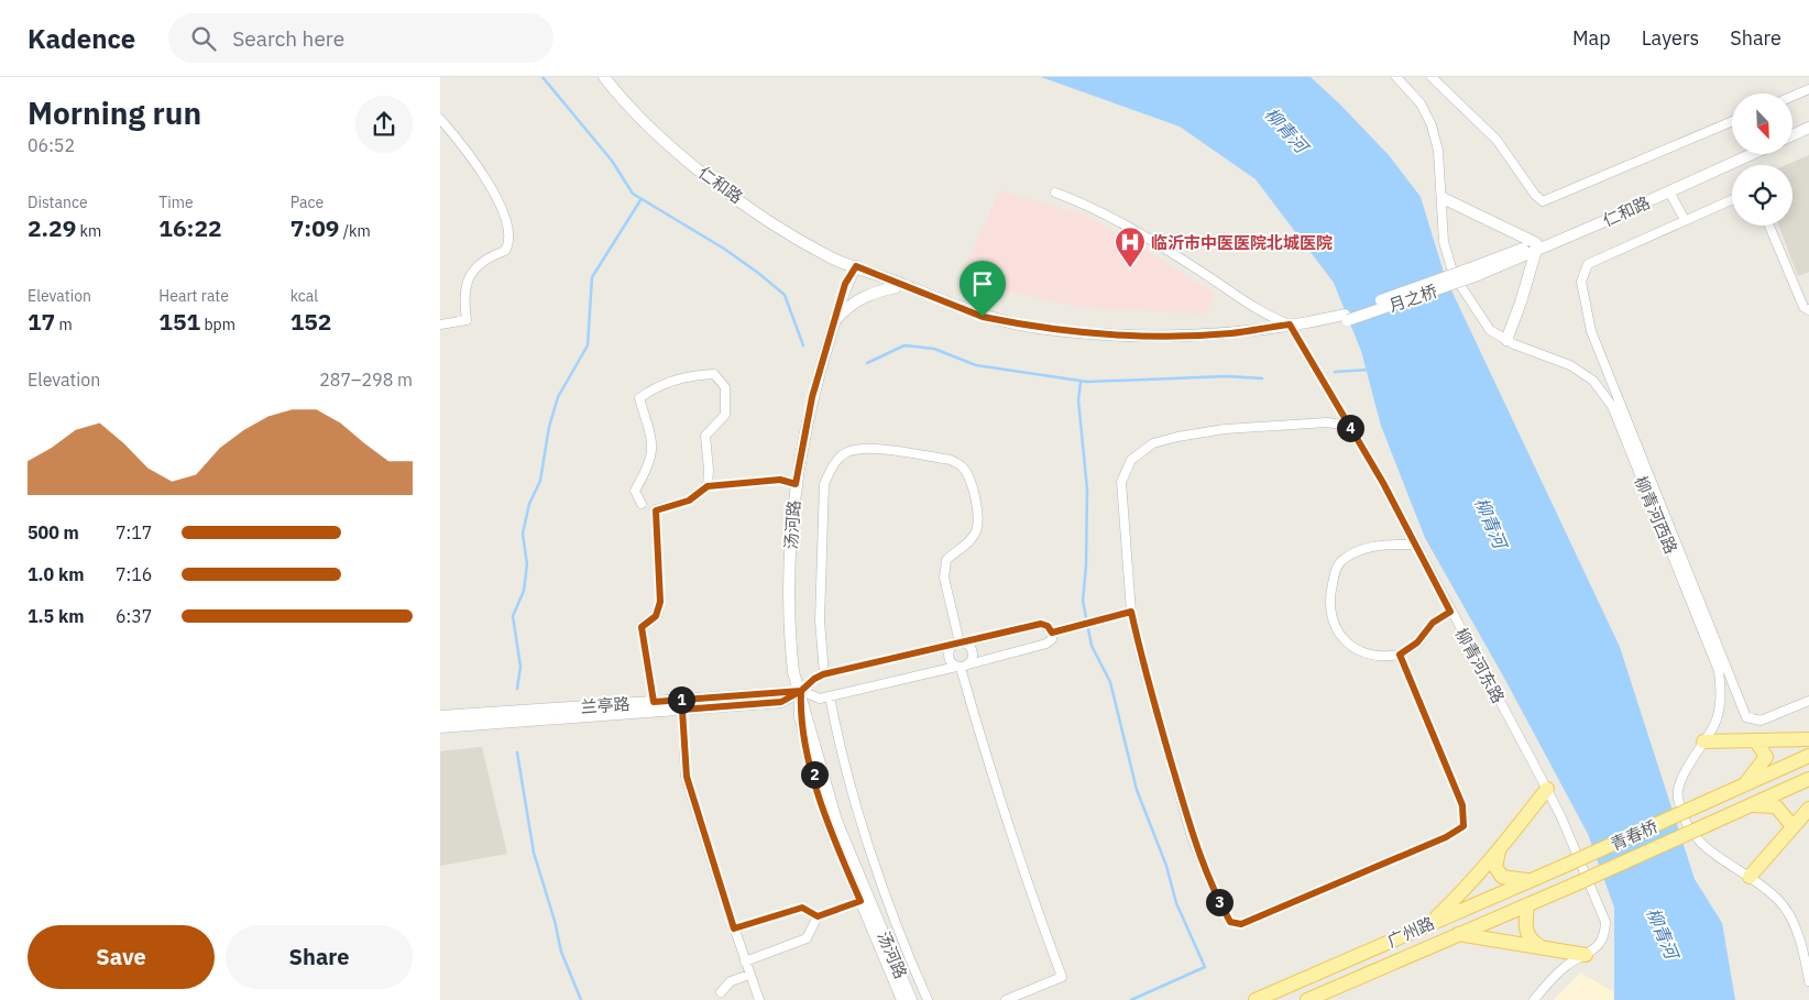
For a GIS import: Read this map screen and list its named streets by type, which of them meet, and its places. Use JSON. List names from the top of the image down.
{
  "streets": {
    "main road": ["青春桥", "广州路"],
    "street": [
      "仁和路",
      "月之桥",
      "柳青河西路",
      "汤河路",
      "柳青河东路",
      "兰亭路"
    ]
  },
  "crossings": [
    ["仁和路", "月之桥"],
    ["仁和路", "汤河路"],
    ["仁和路", "柳青河东路"],
    ["汤河路", "兰亭路"],
    ["青春桥", "广州路"]
  ],
  "water": ["柳青河"],
  "places": {
    "hospital": ["临沂市中医医院北城医院"]
  },
  "north": "bottom right",
  "page": {
    "header": "Kadence",
    "search": "Search here",
    "nav": ["Map", "Layers", "Share"],
    "heading": ["Morning run", "06:52"],
    "stats": [
      ["Distance", "2.29 km"],
      ["Time", "16:22"],
      ["Pace", "7:09 /km"],
      ["Elevation", "17 m"],
      ["Heart rate", "151 bpm"],
      ["kcal", "152"]
    ],
    "chart": ["Elevation", "287–298 m"],
    "pins": [
      "4",
      "1",
      "2",
      "3"
    ],
    "list": [
      {
        "name": "500 m",
        "note": "7:17"
      },
      {
        "name": "1.0 km",
        "note": "7:16"
      },
      {
        "name": "1.5 km",
        "note": "6:37"
      }
    ],
    "buttons": ["Save", "Share"]
  }
}
